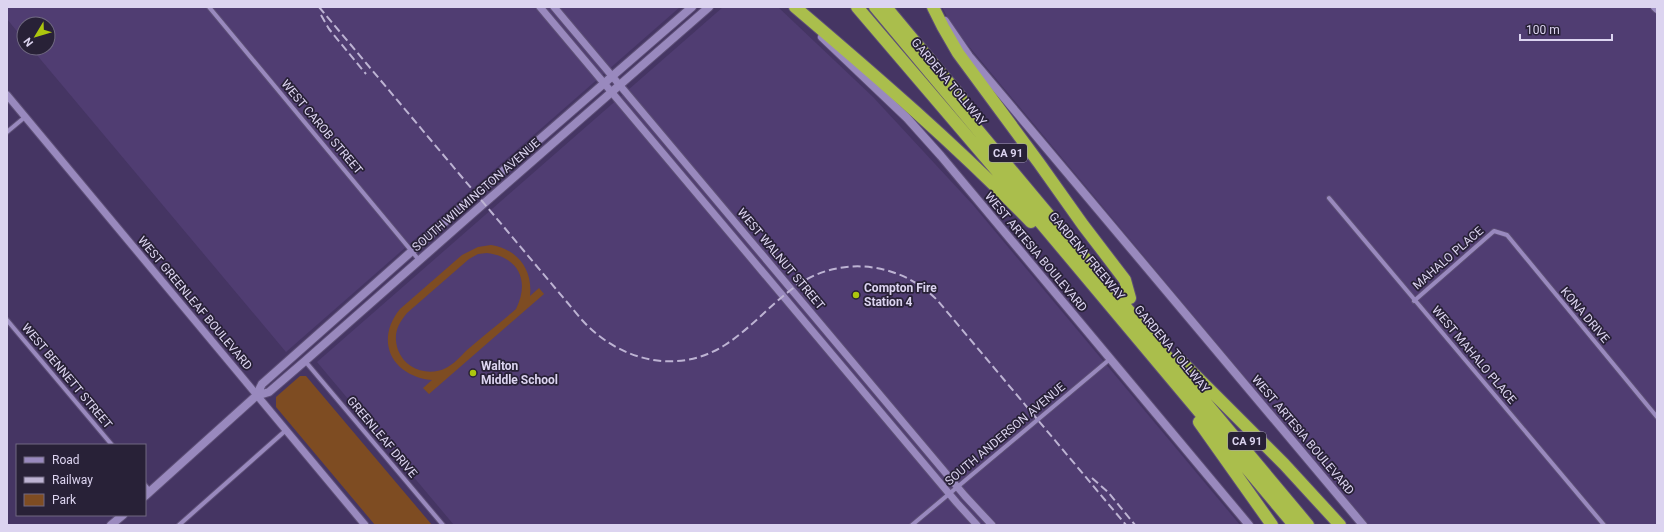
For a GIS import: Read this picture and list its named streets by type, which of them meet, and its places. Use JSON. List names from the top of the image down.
{
  "streets": {
    "highway": ["GARDENA TOLLWAY", "CA 91", "GARDENA FREEWAY"],
    "main road": ["SOUTH WILMINGTON AVENUE", "WEST ARTESIA BOULEVARD"],
    "street": [
      "WEST CAROB STREET",
      "MAHALO PLACE",
      "WEST WALNUT STREET",
      "WEST GREENLEAF BOULEVARD",
      "KONA DRIVE",
      "WEST MAHALO PLACE",
      "WEST BENNETT STREET",
      "SOUTH ANDERSON AVENUE",
      "GREENLEAF DRIVE"
    ]
  },
  "crossings": [
    ["WEST CAROB STREET", "SOUTH WILMINGTON AVENUE"],
    ["SOUTH WILMINGTON AVENUE", "WEST WALNUT STREET"],
    ["SOUTH WILMINGTON AVENUE", "WEST GREENLEAF BOULEVARD"],
    ["SOUTH WILMINGTON AVENUE", "GREENLEAF DRIVE"],
    ["WEST ARTESIA BOULEVARD", "SOUTH ANDERSON AVENUE"],
    ["MAHALO PLACE", "KONA DRIVE"],
    ["MAHALO PLACE", "WEST MAHALO PLACE"],
    ["WEST WALNUT STREET", "SOUTH ANDERSON AVENUE"]
  ],
  "places": ["Compton Fire Station 4", "Walton Middle School"],
  "legend": ["Road", "Railway", "Park"],
  "scale_bar": "100 m",
  "north": "bottom left"
}
